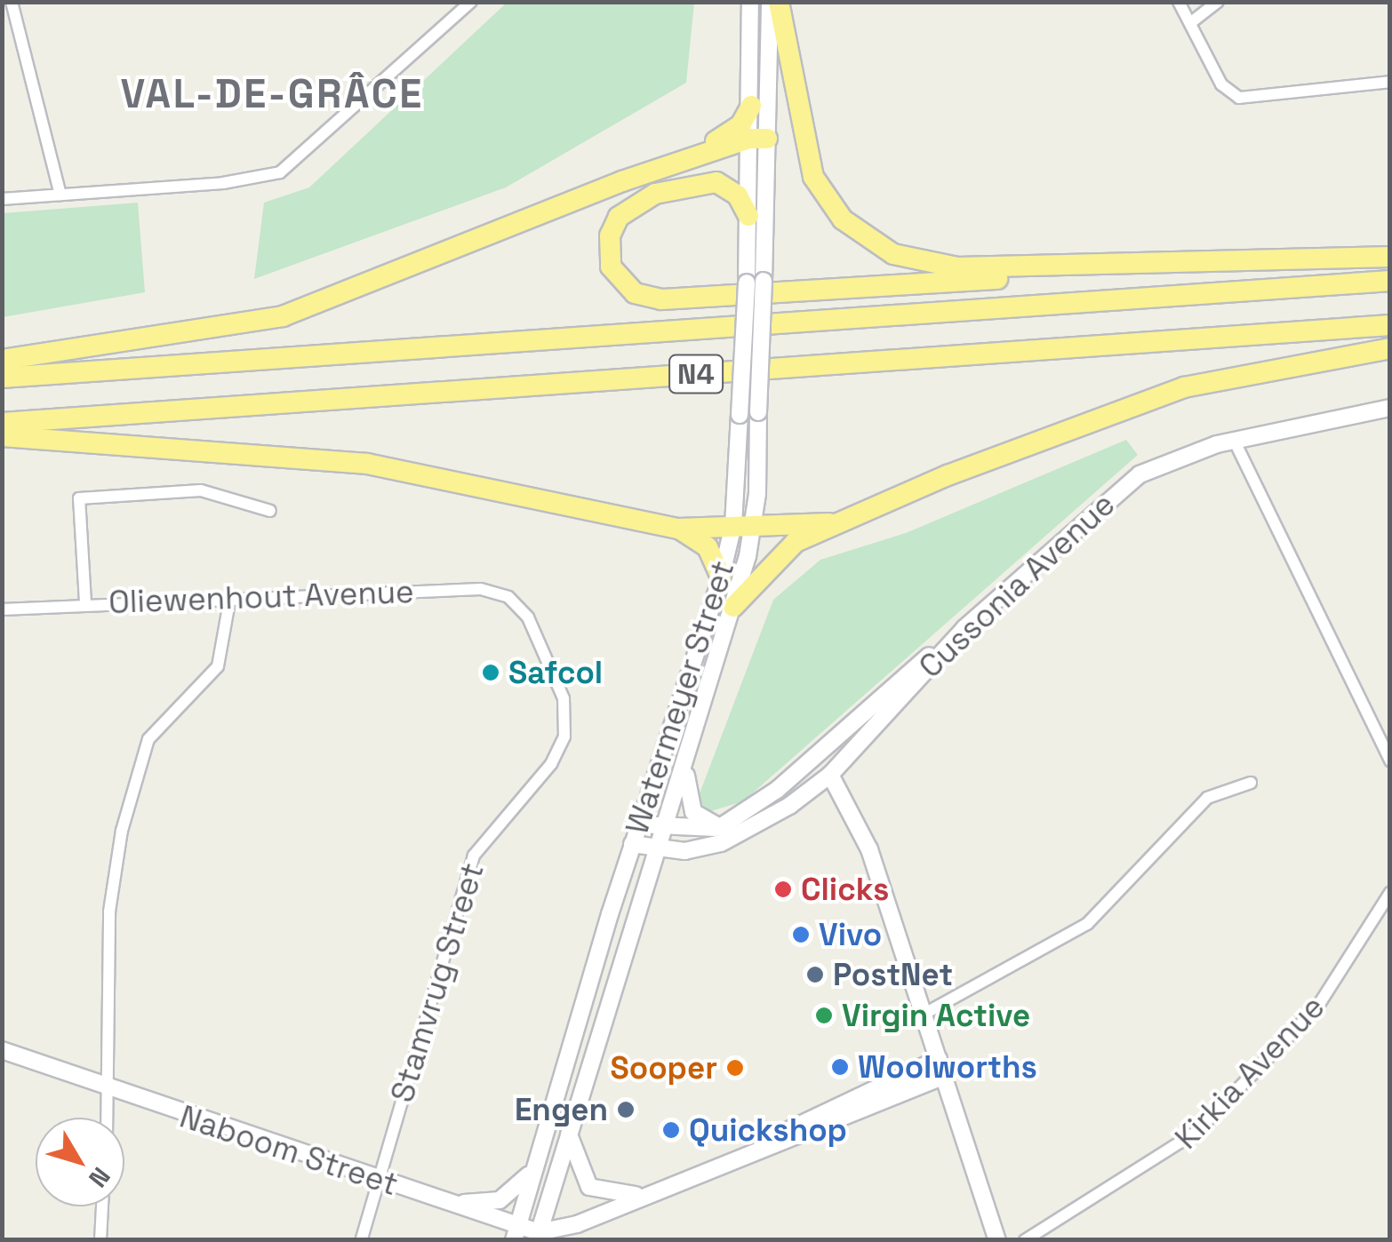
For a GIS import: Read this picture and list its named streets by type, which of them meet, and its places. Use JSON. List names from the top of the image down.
{
  "streets": {
    "highway": ["N4"],
    "main road": ["Cussonia Avenue", "Watermeyer Street", "Naboom Street"],
    "street": ["Oliewenhout Avenue", "Stamvrug Street", "Kirkia Avenue"]
  },
  "crossings": [
    ["Cussonia Avenue", "Watermeyer Street"],
    ["Oliewenhout Avenue", "Stamvrug Street"],
    ["Watermeyer Street", "Naboom Street"],
    ["Stamvrug Street", "Naboom Street"]
  ],
  "districts": ["VAL-DE-GRÂCE"],
  "places": [
    "Safcol",
    "Clicks",
    "Vivo",
    "PostNet",
    "Virgin Active",
    "Woolworths",
    "Sooper",
    "Engen",
    "Quickshop"
  ],
  "north": "bottom right"
}
